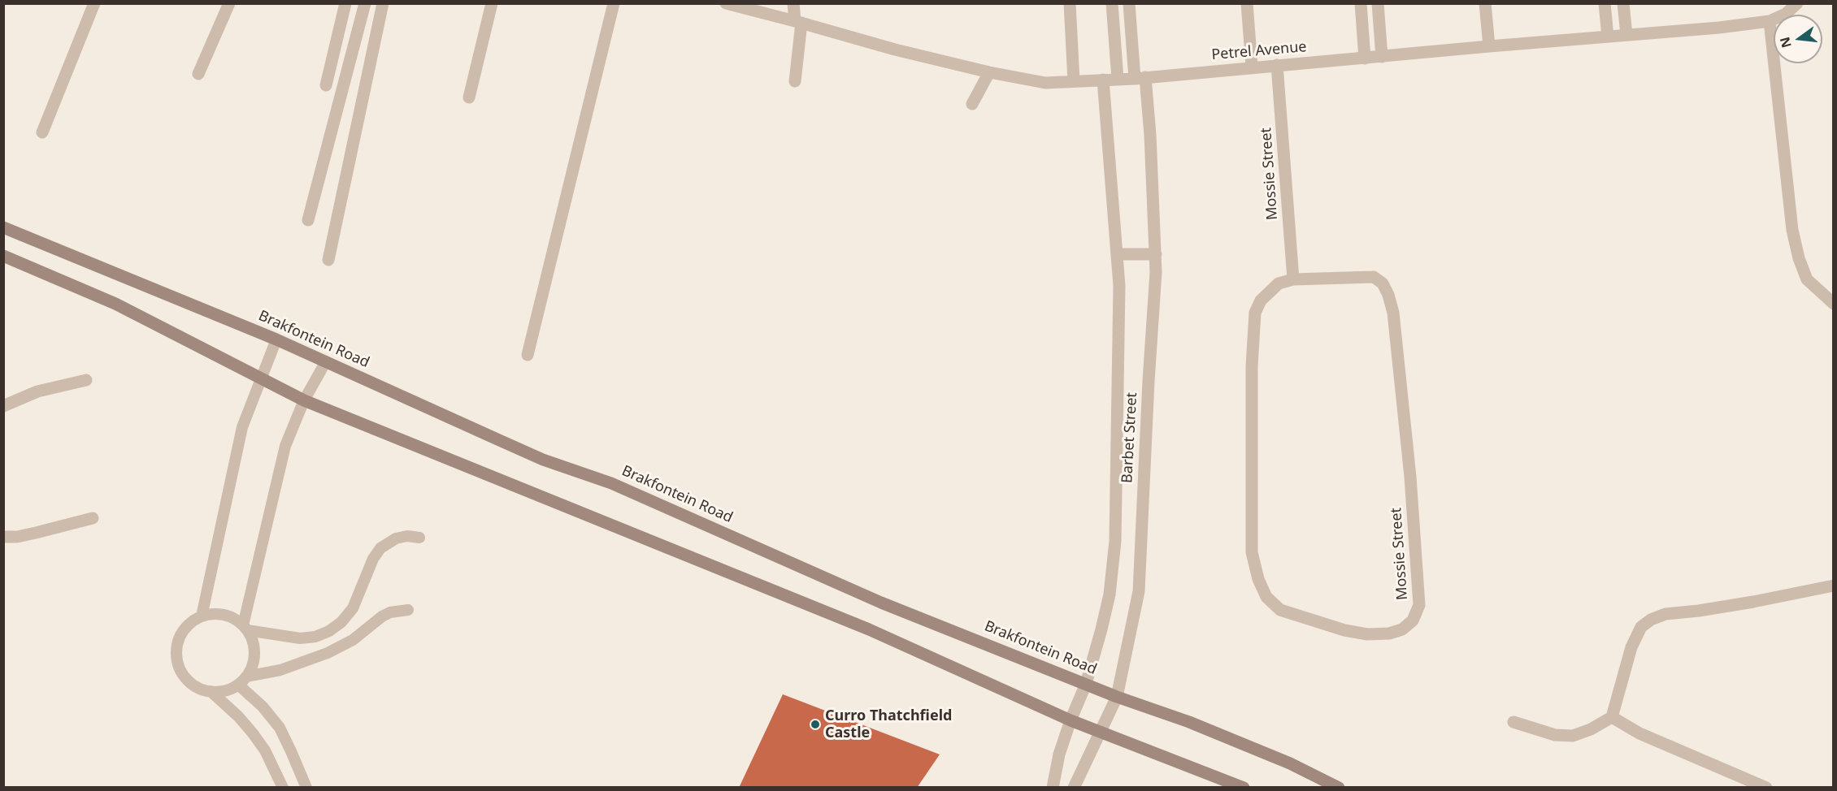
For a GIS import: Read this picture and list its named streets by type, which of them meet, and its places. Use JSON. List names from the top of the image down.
{
  "streets": {
    "street": [
      "Petrel Avenue",
      "Mossie Street",
      "Brakfontein Road",
      "Barbet Street"
    ]
  },
  "crossings": [
    ["Petrel Avenue", "Mossie Street"],
    ["Petrel Avenue", "Barbet Street"],
    ["Brakfontein Road", "Barbet Street"]
  ],
  "places": ["Curro Thatchfield Castle"],
  "north": "left"
}
